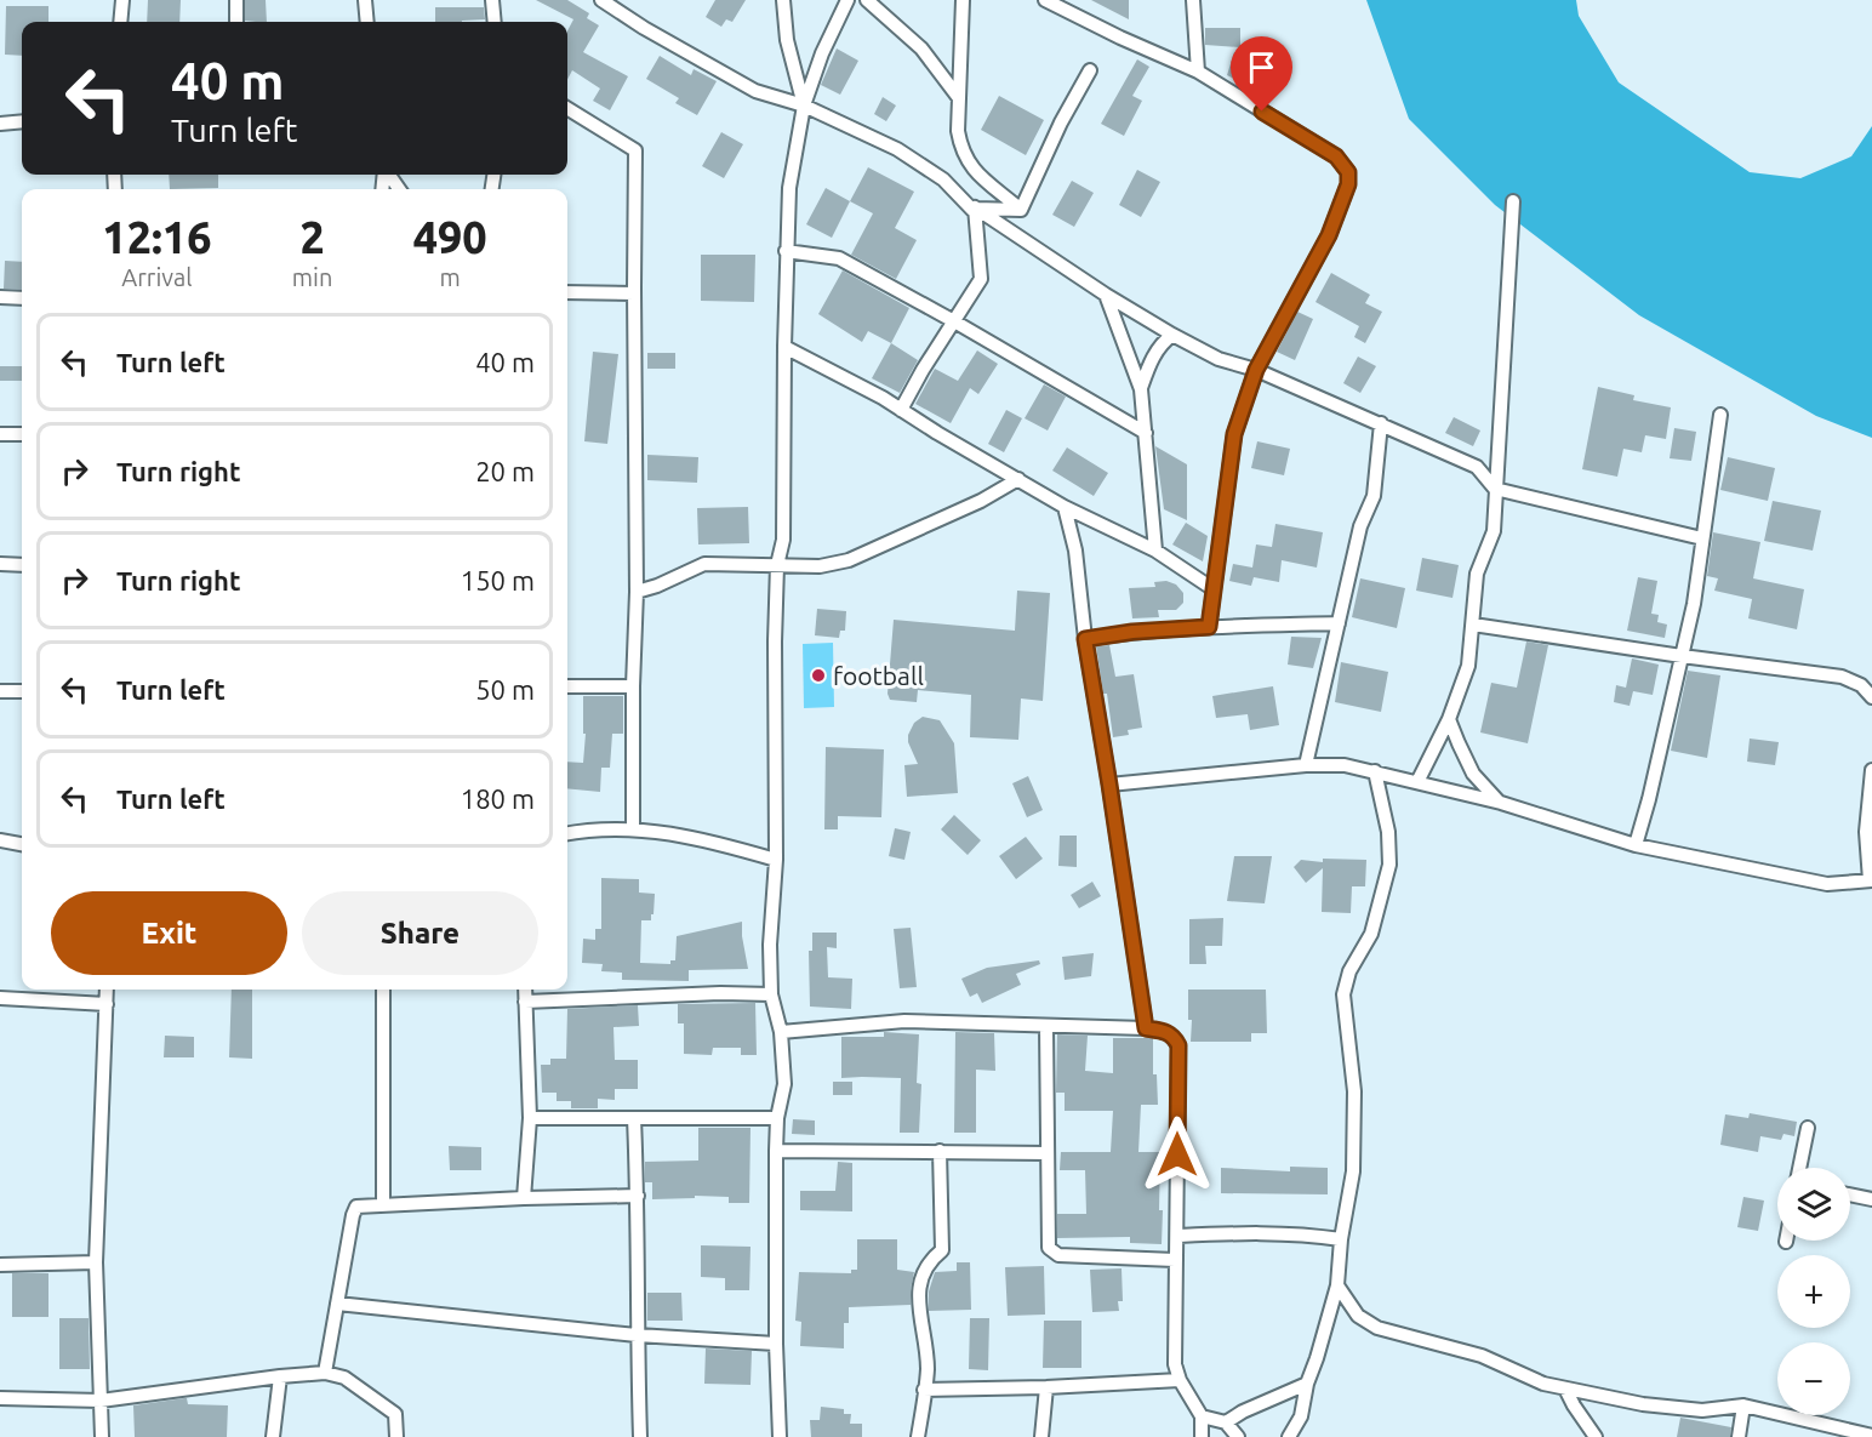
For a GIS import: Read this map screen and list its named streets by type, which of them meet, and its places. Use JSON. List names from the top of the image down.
{
  "places": ["football"],
  "page": {
    "turn": ["40 m", "Turn left"],
    "eta": [
      "12:16",
      "Arrival",
      "2",
      "min",
      "490",
      "m"
    ],
    "list": [
      {
        "name": "Turn left",
        "value": "40 m"
      },
      {
        "name": "Turn right",
        "value": "20 m"
      },
      {
        "name": "Turn right",
        "value": "150 m"
      },
      {
        "name": "Turn left",
        "value": "50 m"
      },
      {
        "name": "Turn left",
        "value": "180 m"
      }
    ],
    "buttons": ["Exit", "Share"],
    "map_buttons": ["+", "−"]
  }
}
